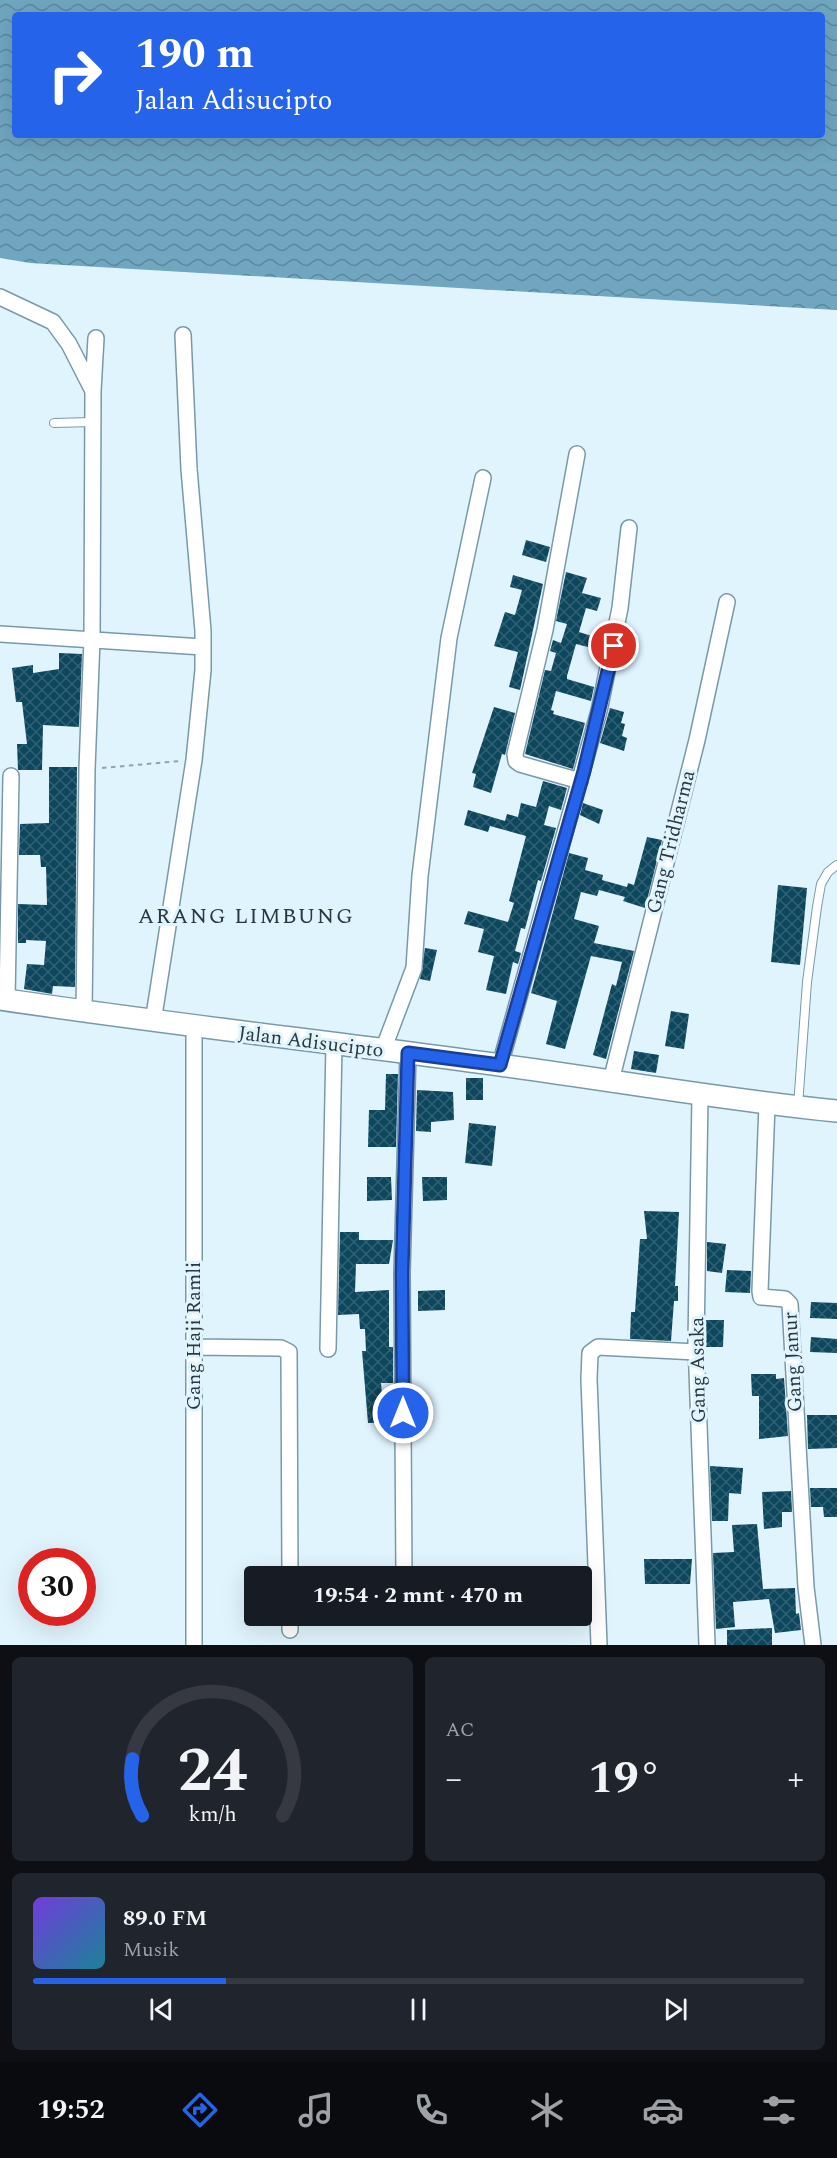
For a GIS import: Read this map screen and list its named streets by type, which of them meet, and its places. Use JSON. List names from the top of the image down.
{
  "streets": {
    "main road": ["Jalan Adisucipto"],
    "street": [
      "Gang Tridharma",
      "Gang Haji Ramli",
      "Gang Janur",
      "Gang Asaka"
    ]
  },
  "crossings": [
    ["Gang Tridharma", "Jalan Adisucipto"],
    ["Jalan Adisucipto", "Gang Haji Ramli"],
    ["Jalan Adisucipto", "Gang Janur"],
    ["Jalan Adisucipto", "Gang Asaka"]
  ],
  "districts": ["ARANG LIMBUNG"],
  "page": {
    "turn": ["190 m", "Jalan Adisucipto"],
    "limit": "30",
    "trip": "19:54 · 2 mnt · 470 m",
    "tile": "AC",
    "heat": ["−", "19°", "+"],
    "song": ["89.0 FM", "Musik"],
    "tabs": "19:52",
    "gauge": ["24", "km/h"]
  }
}
